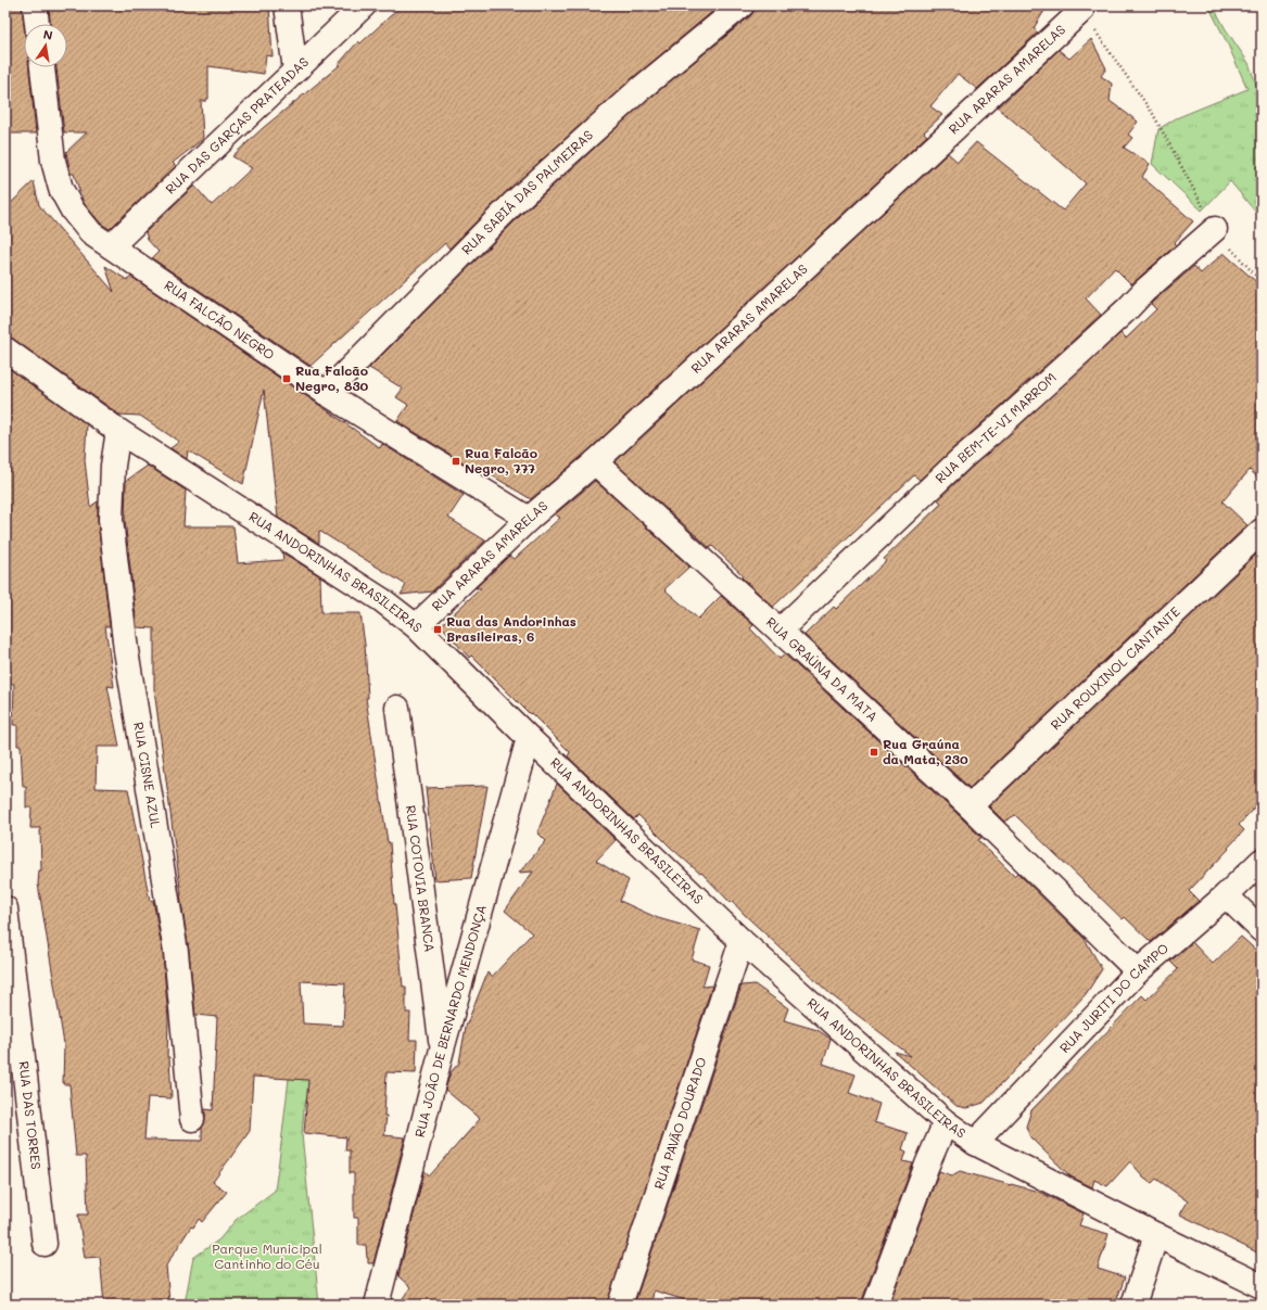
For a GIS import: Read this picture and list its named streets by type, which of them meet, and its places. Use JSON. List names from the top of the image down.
{
  "streets": {
    "street": [
      "RUA ARARAS AMARELAS",
      "RUA DAS GARÇAS PRATEADAS",
      "RUA SABIÁ DAS PALMEIRAS",
      "RUA FALCÃO NEGRO",
      "RUA BEM-TE-VI MARROM",
      "RUA ANDORINHAS BRASILEIRAS",
      "RUA ROUXINOL CANTANTE",
      "RUA GRAÚNA DA MATA",
      "RUA CISNE AZUL",
      "RUA COTOVIA BRANCA",
      "RUA JURITI DO CAMPO",
      "RUA JOÃO DE BERNARDO MENDONÇA",
      "RUA DAS TORRES",
      "RUA PAVÃO DOURADO"
    ]
  },
  "crossings": [
    ["RUA ARARAS AMARELAS", "RUA FALCÃO NEGRO"],
    ["RUA ARARAS AMARELAS", "RUA ANDORINHAS BRASILEIRAS"],
    ["RUA ARARAS AMARELAS", "RUA GRAÚNA DA MATA"],
    ["RUA DAS GARÇAS PRATEADAS", "RUA FALCÃO NEGRO"],
    ["RUA SABIÁ DAS PALMEIRAS", "RUA FALCÃO NEGRO"],
    ["RUA BEM-TE-VI MARROM", "RUA GRAÚNA DA MATA"],
    ["RUA ANDORINHAS BRASILEIRAS", "RUA CISNE AZUL"],
    ["RUA ANDORINHAS BRASILEIRAS", "RUA JURITI DO CAMPO"],
    ["RUA ANDORINHAS BRASILEIRAS", "RUA JOÃO DE BERNARDO MENDONÇA"],
    ["RUA ANDORINHAS BRASILEIRAS", "RUA PAVÃO DOURADO"],
    ["RUA ROUXINOL CANTANTE", "RUA GRAÚNA DA MATA"],
    ["RUA GRAÚNA DA MATA", "RUA JURITI DO CAMPO"],
    ["RUA COTOVIA BRANCA", "RUA JOÃO DE BERNARDO MENDONÇA"]
  ],
  "parks": ["Parque Municipal Cantinho do Céu"],
  "places": {
    "transit": [
      "Rua Falcão Negro, 830",
      "Rua Falcão Negro, 777",
      "Rua das Andorinhas Brasileiras, 6",
      "Rua Graúna da Mata, 230"
    ]
  },
  "north": "top"
}
